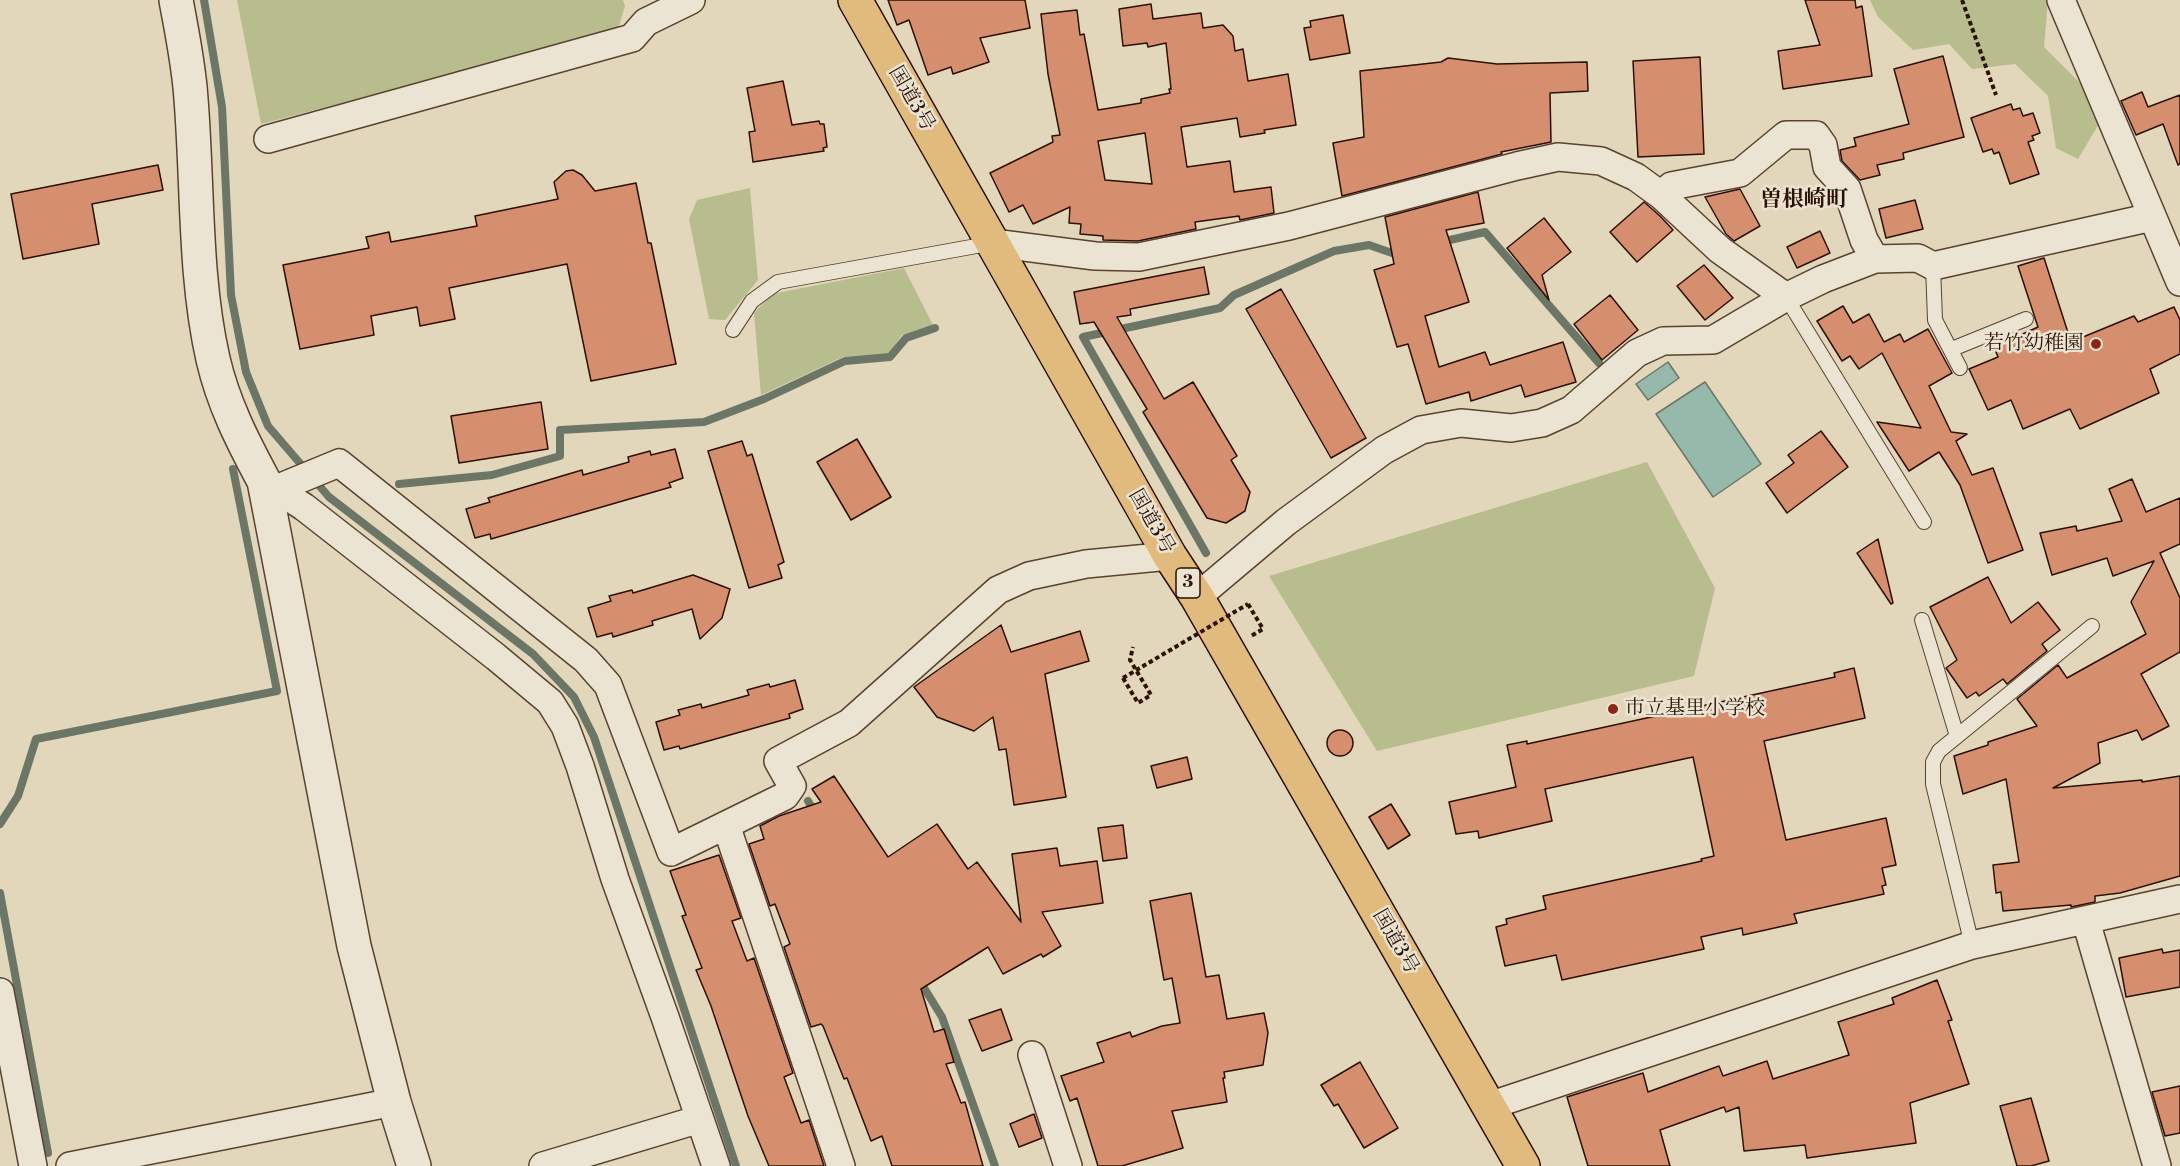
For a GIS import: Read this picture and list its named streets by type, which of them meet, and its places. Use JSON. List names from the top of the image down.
{
  "streets": {
    "highway": ["国道3号", "3"]
  },
  "districts": ["曽根崎町"],
  "places": ["若竹幼稚園", "市立基里小学校"]
}
